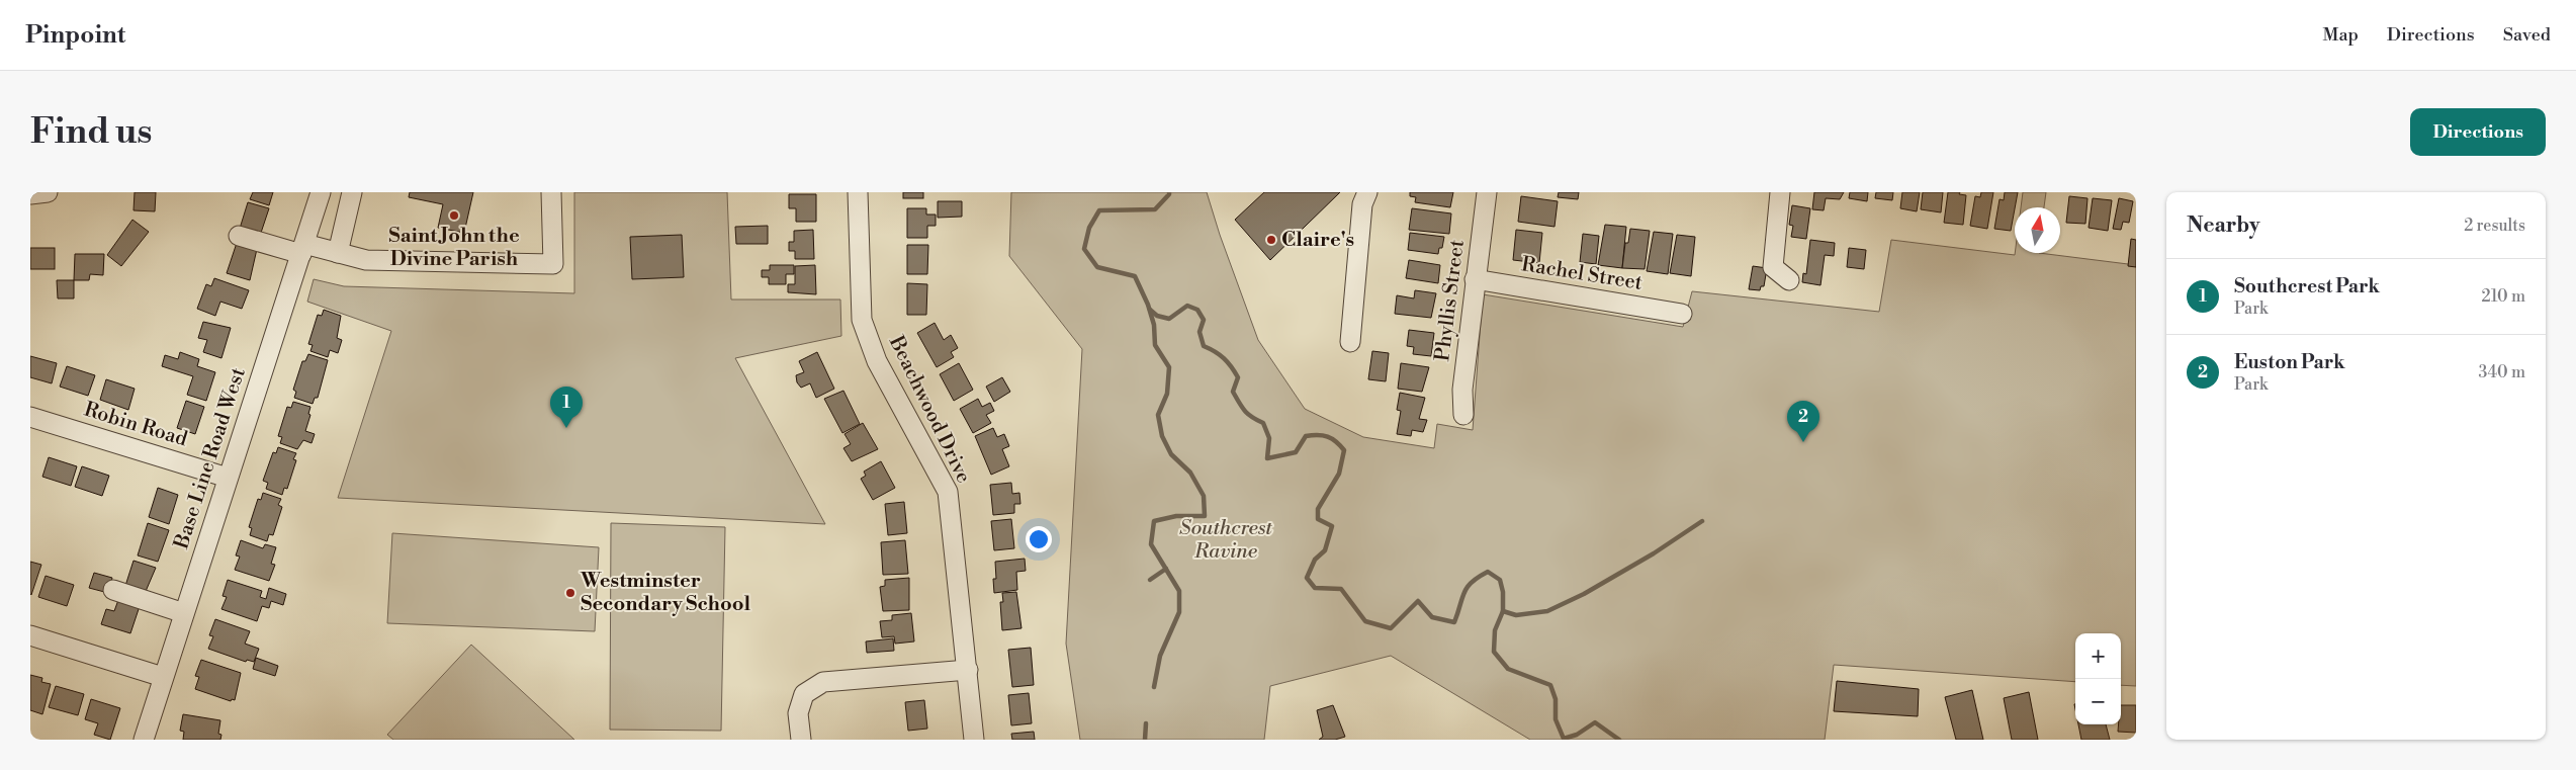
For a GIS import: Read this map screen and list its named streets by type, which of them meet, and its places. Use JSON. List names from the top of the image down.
{
  "streets": {
    "street": [
      "Rachel Street",
      "Phyllis Street",
      "Beachwood Drive",
      "Robin Road",
      "Base Line Road West"
    ]
  },
  "crossings": [
    ["Rachel Street", "Phyllis Street"],
    ["Robin Road", "Base Line Road West"]
  ],
  "parks": ["Southcrest Ravine"],
  "places": ["Saint John the Divine Parish", "Claire's", "Westminster Secondary School"],
  "north": "top",
  "page": {
    "header": "Pinpoint",
    "nav": ["Map", "Directions", "Saved"],
    "buttons": "Directions",
    "title": "Find us",
    "heading": ["Nearby", "2 results"],
    "list": [
      {
        "mark": "1",
        "name": "Southcrest Park",
        "note": "Park",
        "value": "210 m"
      },
      {
        "mark": "2",
        "name": "Euston Park",
        "note": "Park",
        "value": "340 m"
      }
    ],
    "pins": ["1", "2"],
    "map_buttons": ["+", "−"]
  }
}
